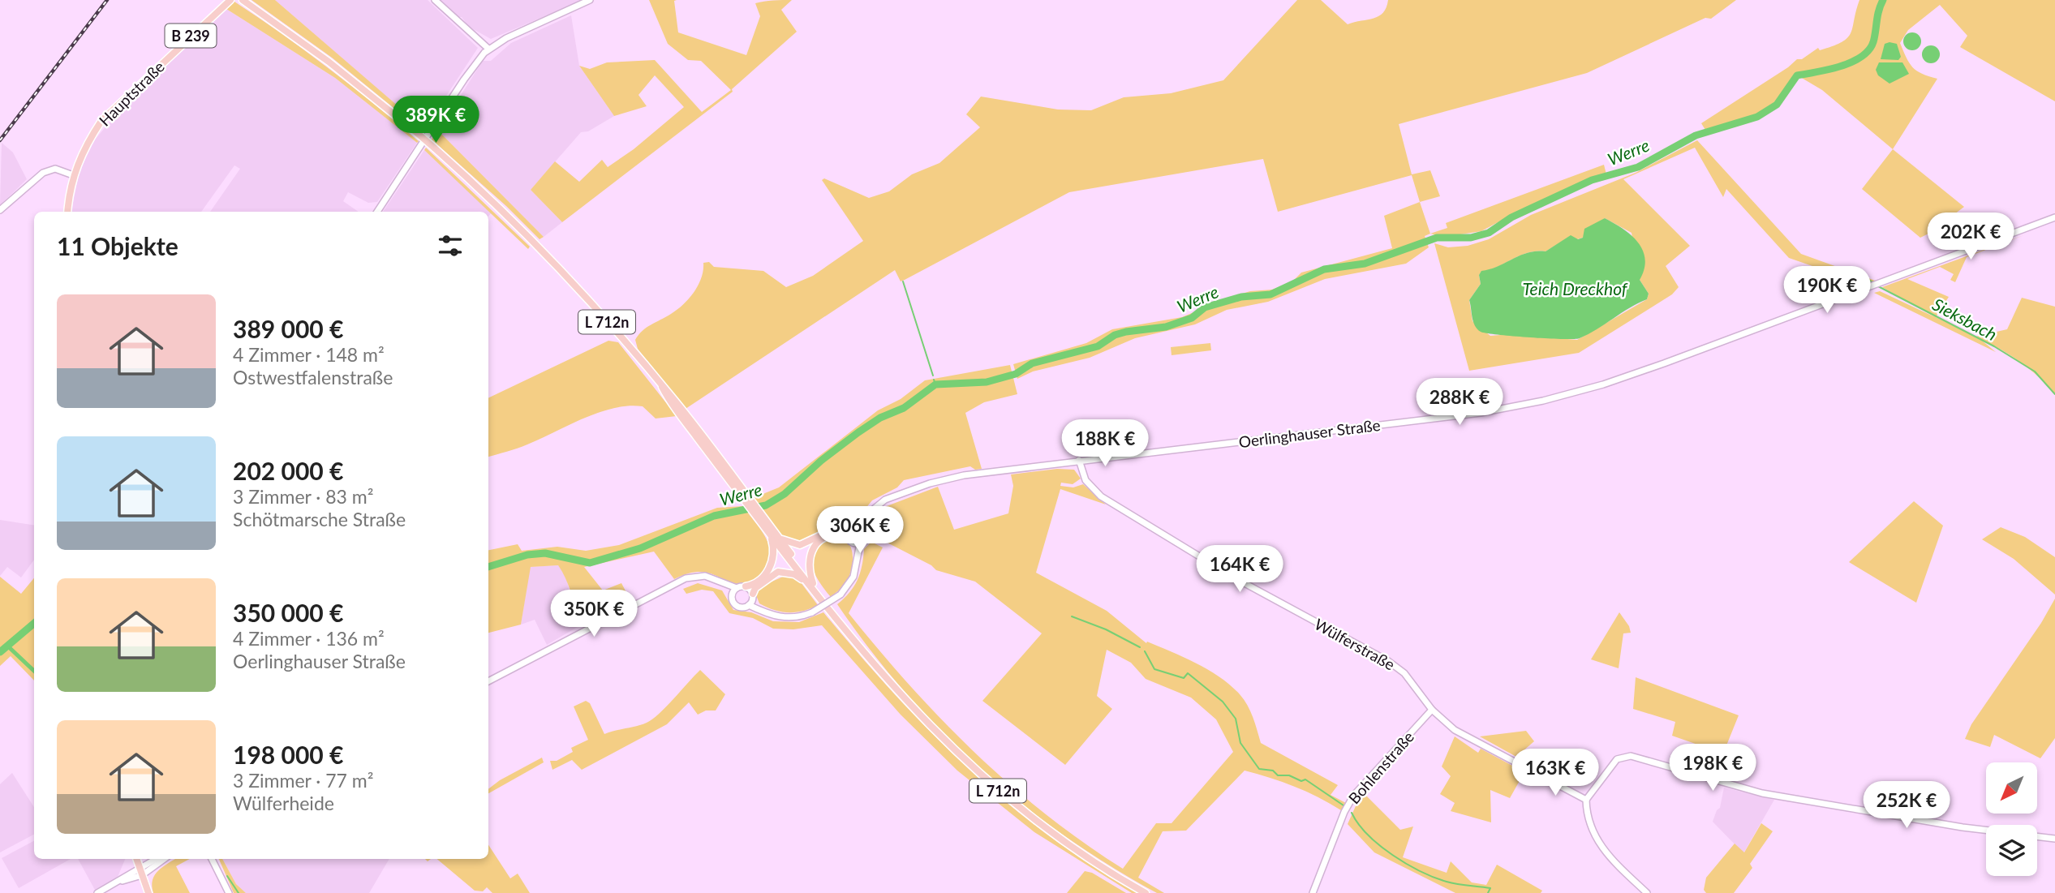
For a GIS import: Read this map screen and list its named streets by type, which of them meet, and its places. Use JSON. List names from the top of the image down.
{
  "streets": {
    "main road": ["B 239", "Hauptstraße", "L 712n"],
    "street": ["Oerlinghauser Straße", "Wülferstraße", "Bohlenstraße"]
  },
  "crossings": [
    ["B 239", "Hauptstraße"],
    ["L 712n", "Oerlinghauser Straße"],
    ["Oerlinghauser Straße", "Wülferstraße"],
    ["Wülferstraße", "Bohlenstraße"]
  ],
  "water": ["Werre", "Teich Dreckhof", "Sieksbach"],
  "north": "bottom left",
  "page": {
    "price": [
      "389K €",
      "202K €",
      "190K €",
      "288K €",
      "188K €",
      "306K €",
      "164K €",
      "350K €",
      "198K €",
      "163K €",
      "252K €"
    ],
    "heading": "11 Objekte",
    "list": [
      {
        "name": "389 000 €",
        "note": "4 Zimmer · 148 m² · Ostwestfalenstraße"
      },
      {
        "name": "202 000 €",
        "note": "3 Zimmer · 83 m² · Schötmarsche Straße"
      },
      {
        "name": "350 000 €",
        "note": "4 Zimmer · 136 m² · Oerlinghauser Straße"
      },
      {
        "name": "198 000 €",
        "note": "3 Zimmer · 77 m² · Wülferheide"
      }
    ]
  }
}
